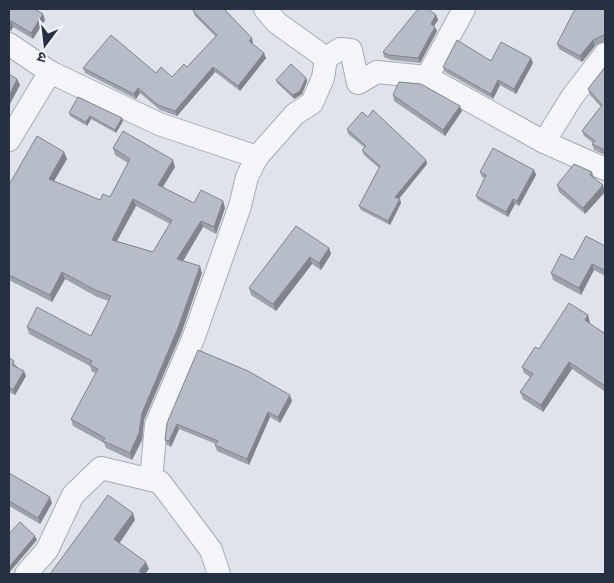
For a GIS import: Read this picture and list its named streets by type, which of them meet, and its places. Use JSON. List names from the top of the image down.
{
  "north": "bottom"
}
